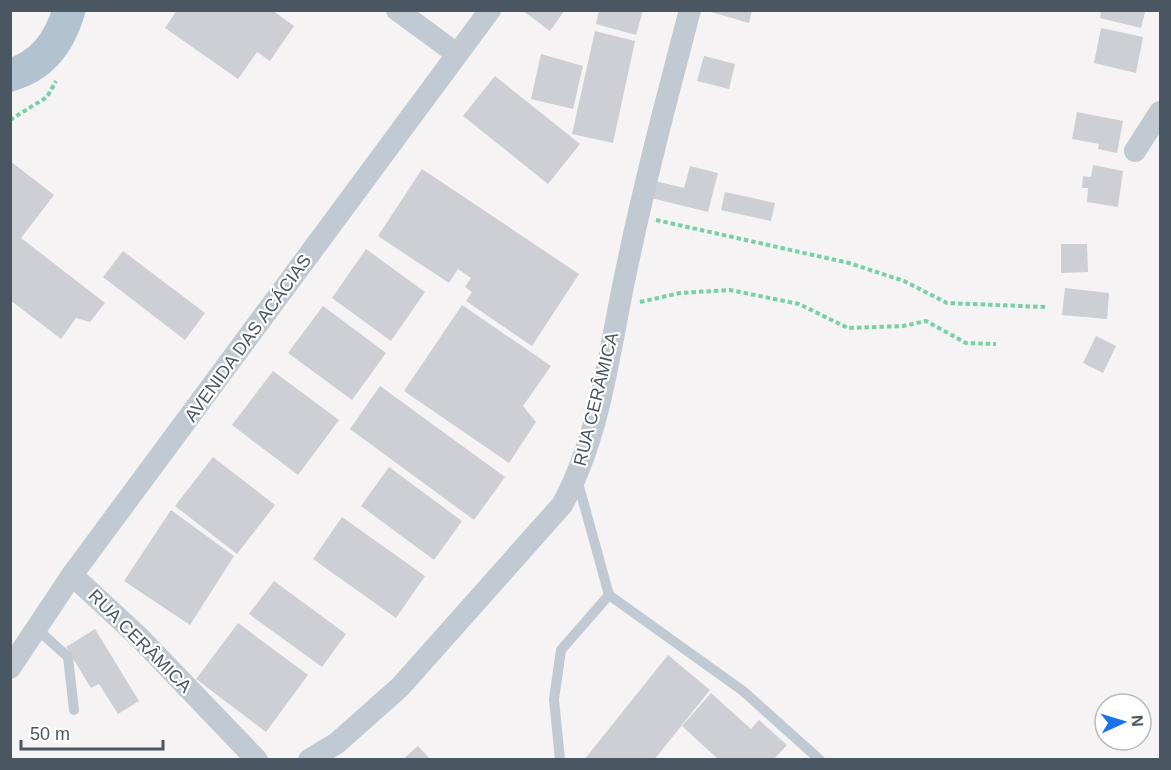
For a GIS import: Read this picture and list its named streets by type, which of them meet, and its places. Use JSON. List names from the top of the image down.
{
  "streets": {
    "street": ["AVENIDA DAS ACÁCIAS", "RUA CERÂMICA"]
  },
  "crossings": [
    ["AVENIDA DAS ACÁCIAS", "RUA CERÂMICA"]
  ],
  "scale_bar": "50 m",
  "north": "right"
}
